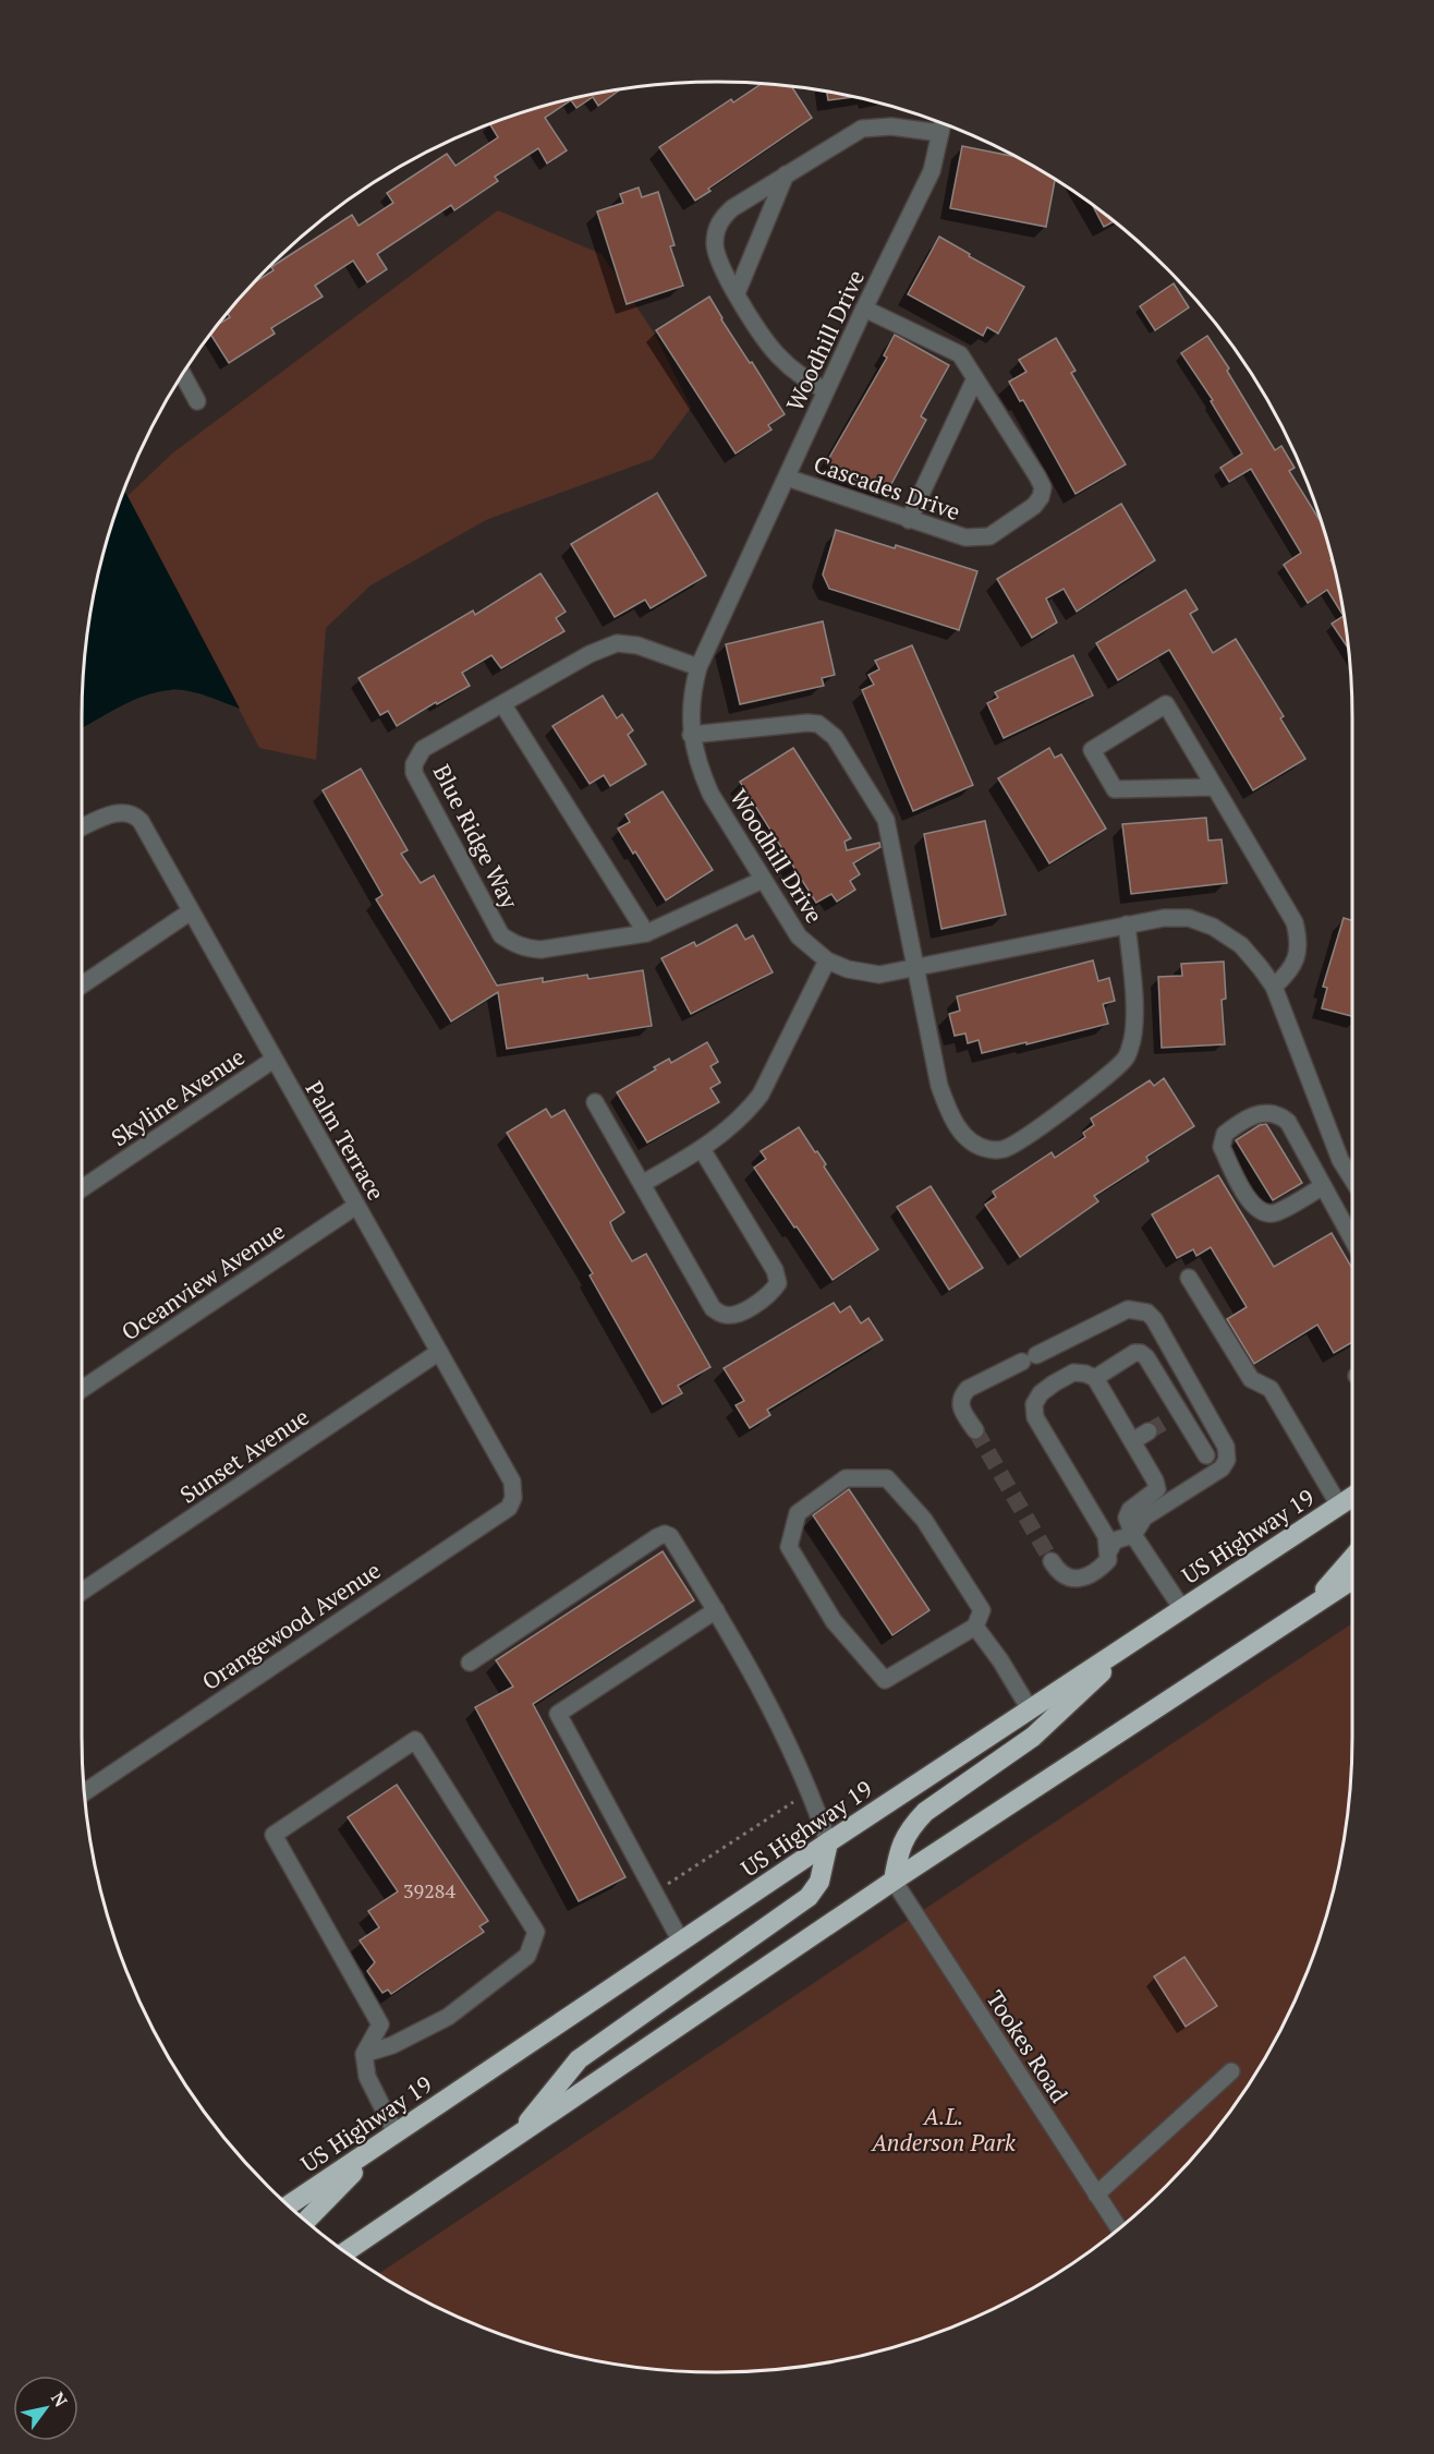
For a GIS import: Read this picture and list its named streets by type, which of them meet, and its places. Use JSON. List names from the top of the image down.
{
  "streets": {
    "highway": ["US Highway 19"],
    "street": [
      "Woodhill Drive",
      "Cascades Drive",
      "Blue Ridge Way",
      "Skyline Avenue",
      "Palm Terrace",
      "Oceanview Avenue",
      "Sunset Avenue",
      "Orangewood Avenue",
      "Tookes Road"
    ]
  },
  "crossings": [
    ["Woodhill Drive", "Cascades Drive"],
    ["Woodhill Drive", "Blue Ridge Way"],
    ["Skyline Avenue", "Palm Terrace"],
    ["Palm Terrace", "Oceanview Avenue"],
    ["Palm Terrace", "Sunset Avenue"],
    ["Palm Terrace", "Orangewood Avenue"]
  ],
  "parks": ["A.L. Anderson Park"],
  "house_numbers": ["39284"],
  "north": "top right"
}
